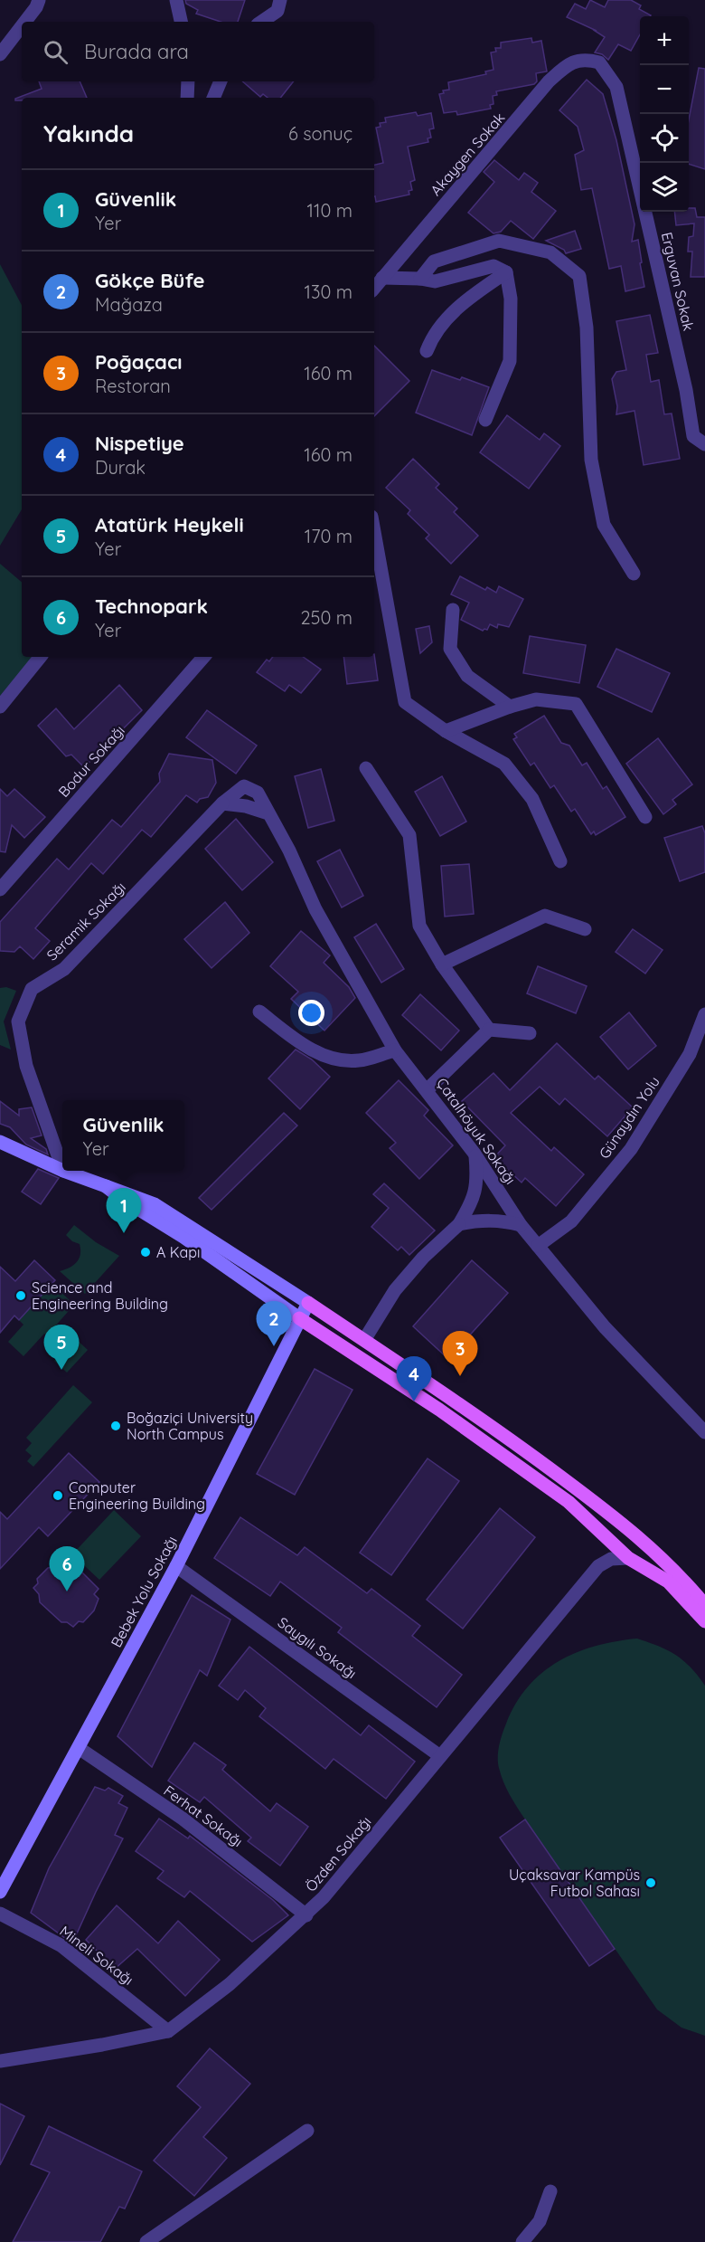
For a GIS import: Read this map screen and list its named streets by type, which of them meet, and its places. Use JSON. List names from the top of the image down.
{
  "streets": {
    "main road": ["Bebek Yolu Sokağı"],
    "street": [
      "Akaygen Sokak",
      "Erguvan Sokak",
      "Bodur Sokağı",
      "Seramik Sokağı",
      "Günaydın Yolu",
      "Çatalhöyuk Sokağı",
      "Saygılı Sokağı",
      "Ferhat Sokağı",
      "Özden Sokağı",
      "Mineli Sokağı"
    ]
  },
  "crossings": [
    ["Akaygen Sokak", "Erguvan Sokak"],
    ["Seramik Sokağı", "Çatalhöyuk Sokağı"],
    ["Günaydın Yolu", "Çatalhöyuk Sokağı"],
    ["Bebek Yolu Sokağı", "Saygılı Sokağı"],
    ["Bebek Yolu Sokağı", "Ferhat Sokağı"],
    ["Saygılı Sokağı", "Özden Sokağı"],
    ["Ferhat Sokağı", "Özden Sokağı"],
    ["Özden Sokağı", "Mineli Sokağı"]
  ],
  "places": [
    "A Kapı",
    "Science and Engineering Building",
    "Boğaziçi University North Campus",
    "Computer Engineering Building",
    "Uçaksavar Kampüs Futbol Sahası"
  ],
  "page": {
    "map_buttons": ["+", "−"],
    "search": "Burada ara",
    "heading": ["Yakında", "6 sonuç"],
    "list": [
      {
        "mark": "1",
        "name": "Güvenlik",
        "note": "Yer",
        "value": "110 m"
      },
      {
        "mark": "2",
        "name": "Gökçe Büfe",
        "note": "Mağaza",
        "value": "130 m"
      },
      {
        "mark": "3",
        "name": "Poğaçacı",
        "note": "Restoran",
        "value": "160 m"
      },
      {
        "mark": "4",
        "name": "Nispetiye",
        "note": "Durak",
        "value": "160 m"
      },
      {
        "mark": "5",
        "name": "Atatürk Heykeli",
        "note": "Yer",
        "value": "170 m"
      },
      {
        "mark": "6",
        "name": "Technopark",
        "note": "Yer",
        "value": "250 m"
      }
    ],
    "popup": ["Güvenlik", "Yer"],
    "pins": [
      "1",
      "2",
      "5",
      "3",
      "4",
      "6"
    ]
  }
}
